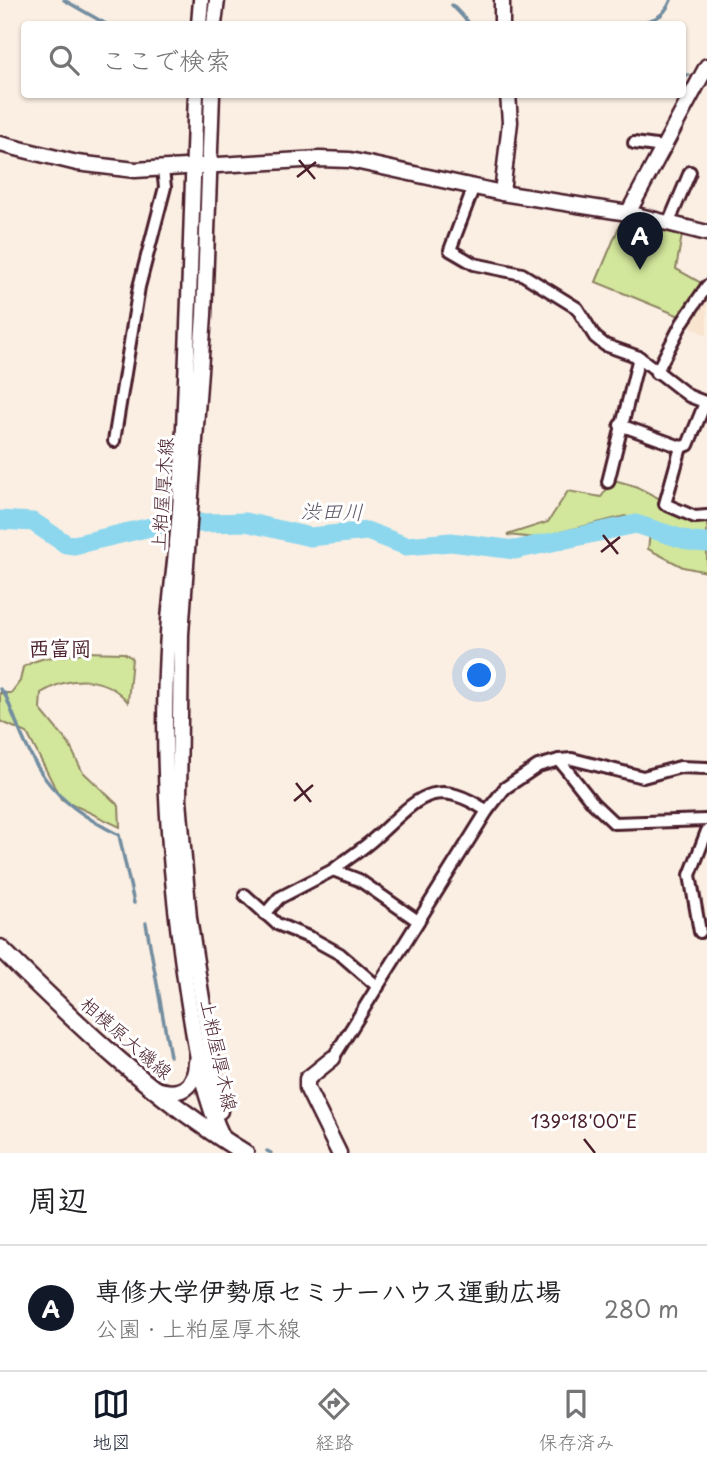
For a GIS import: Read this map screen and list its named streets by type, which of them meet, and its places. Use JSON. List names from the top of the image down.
{
  "streets": {
    "main road": ["上粕屋厚木線", "相模原大磯線"]
  },
  "crossings": [
    ["上粕屋厚木線", "相模原大磯線"]
  ],
  "districts": ["西富岡"],
  "water": ["渋田川"],
  "page": {
    "search": "ここで検索",
    "pins": "A",
    "heading": "周辺",
    "list": [
      {
        "mark": "A",
        "name": "専修大学伊勢原セミナーハウス運動広場",
        "note": "公園 · 上粕屋厚木線",
        "value": "280 m"
      }
    ],
    "nav": ["地図", "経路", "保存済み"]
  },
  "coordinates": ["139°18'00\"E"]
}
